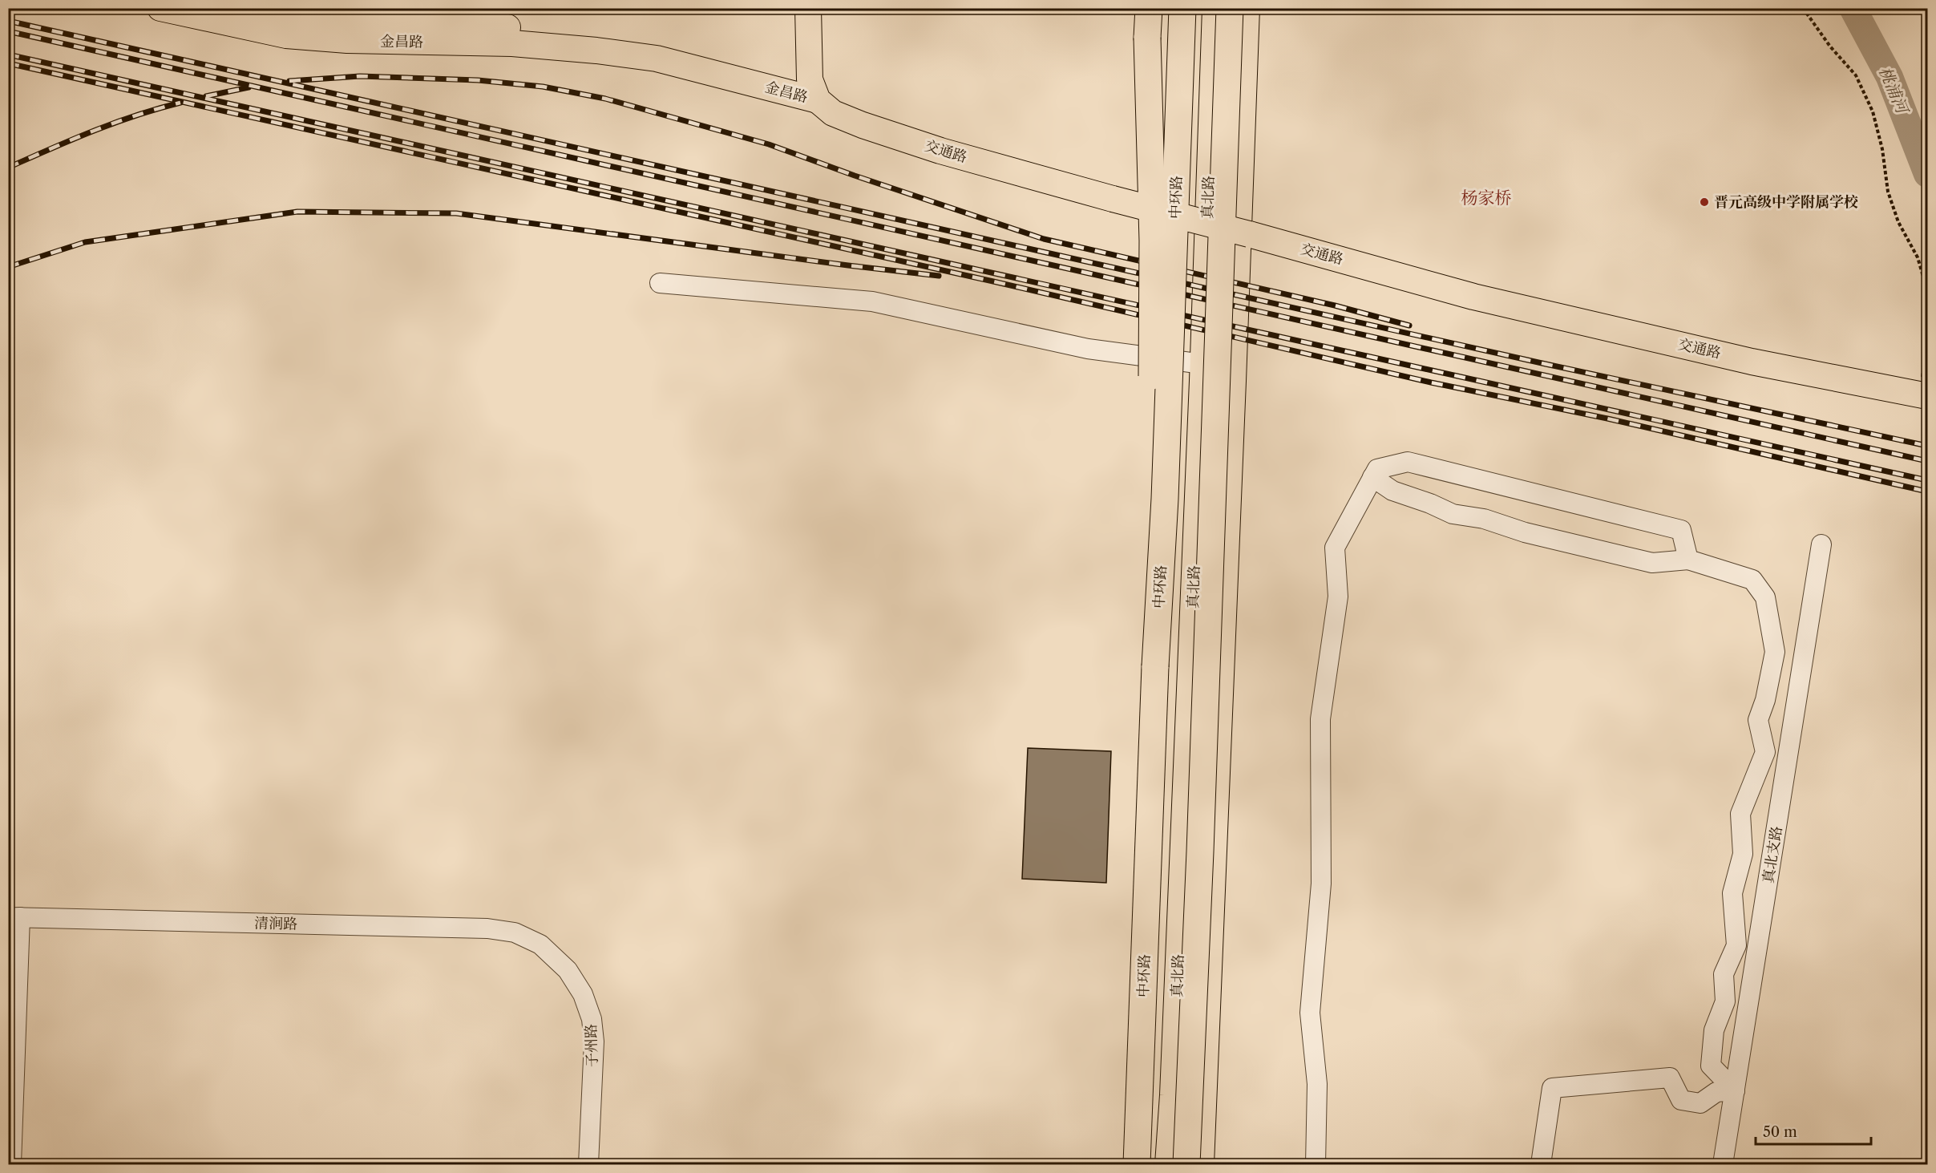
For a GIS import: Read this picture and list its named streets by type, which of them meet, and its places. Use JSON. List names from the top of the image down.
{
  "streets": {
    "highway": ["中环路"],
    "main road": ["金昌路", "交通路", "真北路"],
    "street": ["真北支路", "清涧路", "子州路"]
  },
  "crossings": [
    ["金昌路", "交通路"],
    ["清涧路", "子州路"]
  ],
  "districts": ["杨家桥"],
  "water": ["桃浦河"],
  "places": ["晋元高级中学附属学校"],
  "scale_bar": "50 m"
}
